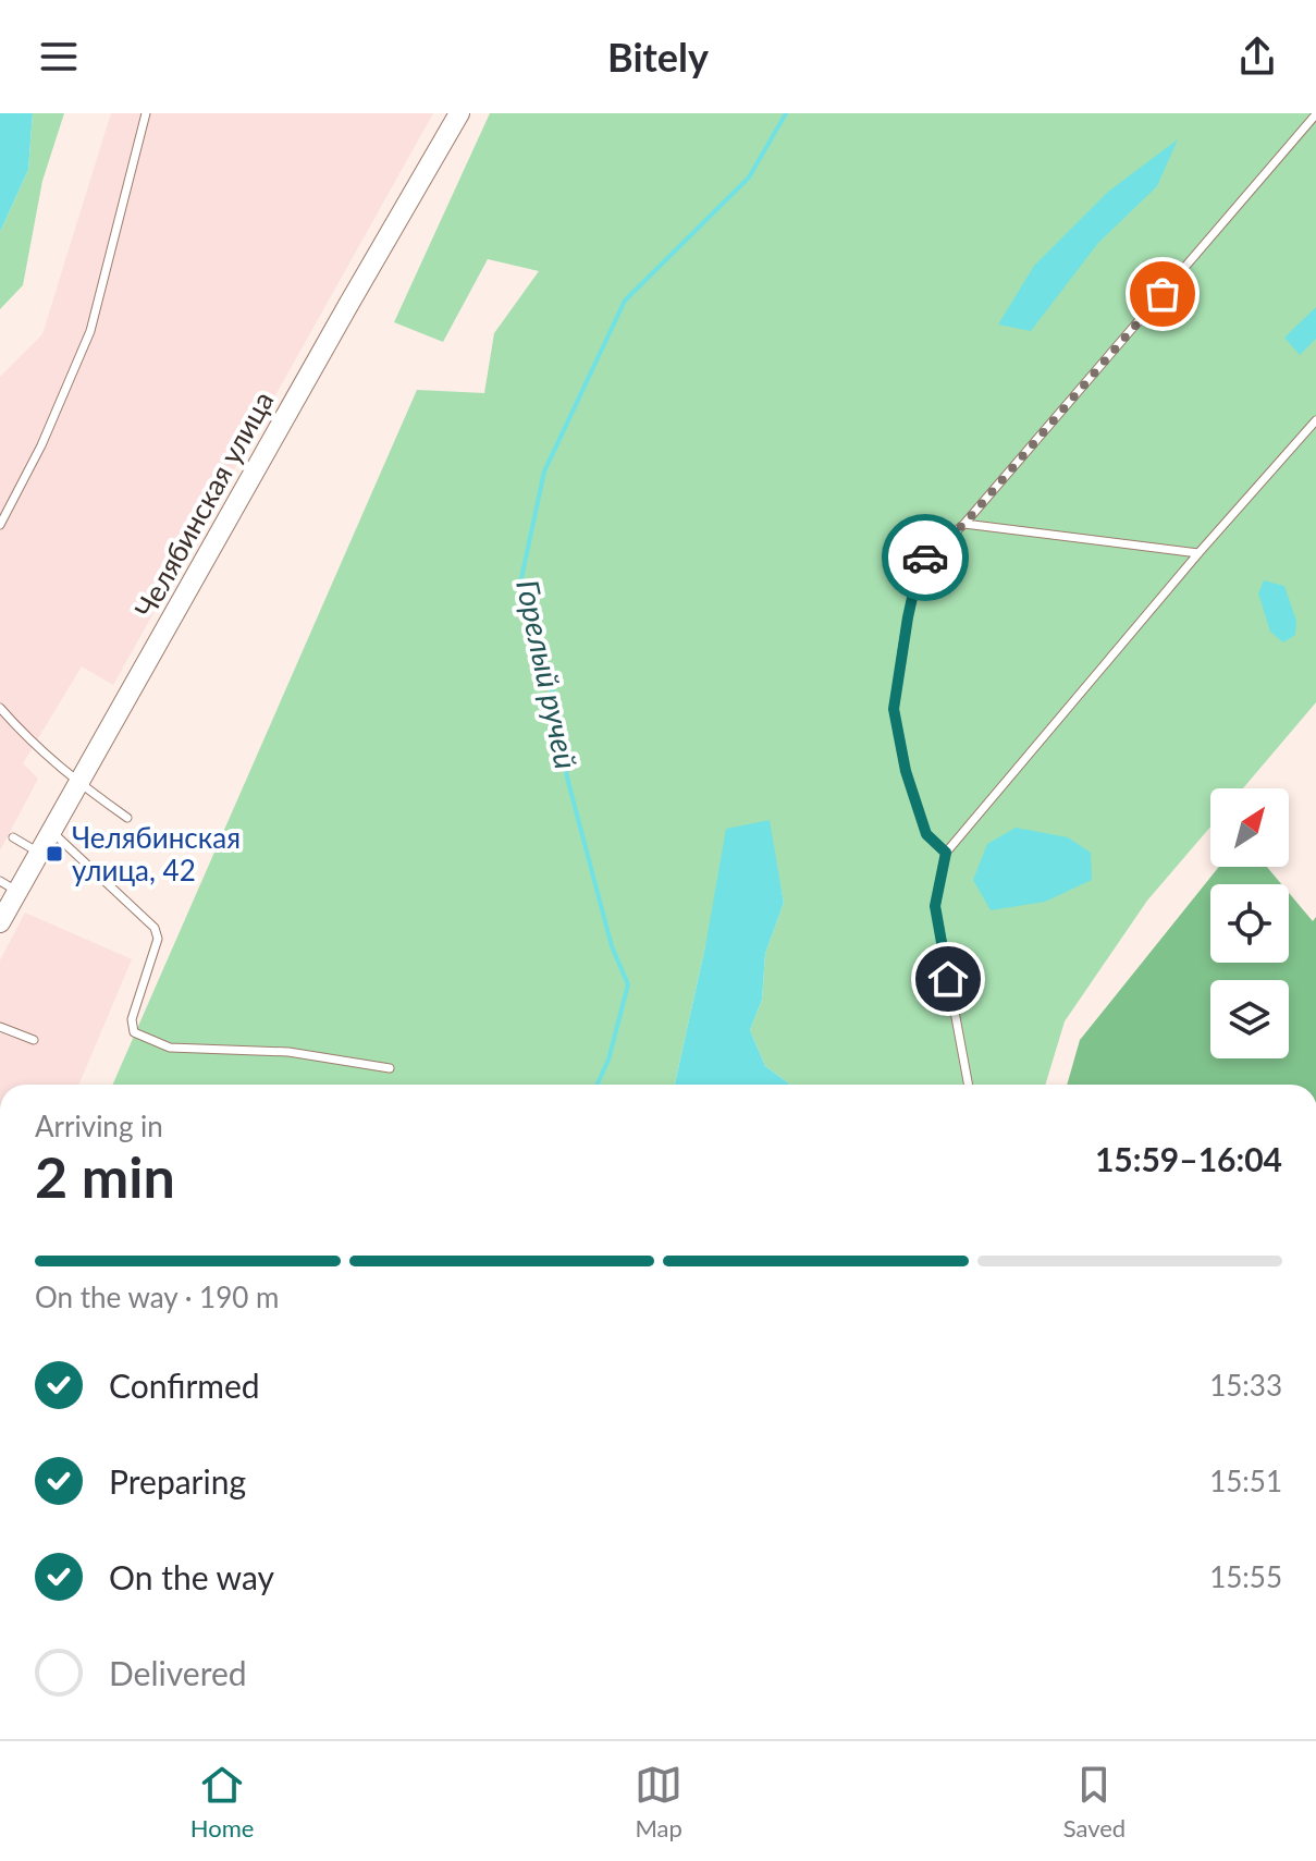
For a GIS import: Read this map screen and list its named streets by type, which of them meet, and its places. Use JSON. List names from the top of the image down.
{
  "streets": {
    "street": ["Челябинская улица"]
  },
  "water": ["Горелый ручей"],
  "places": {
    "transit": ["Челябинская улица, 42"]
  },
  "north": "top right",
  "page": {
    "header": "Bitely",
    "heading": ["2 min", "Arriving in", "15:59–16:04"],
    "bar": "On the way · 190 m",
    "list": [
      ["Confirmed", "15:33"],
      ["Preparing", "15:51"],
      ["On the way", "15:55"],
      "Delivered"
    ],
    "tabs": ["Home", "Map", "Saved"]
  }
}
